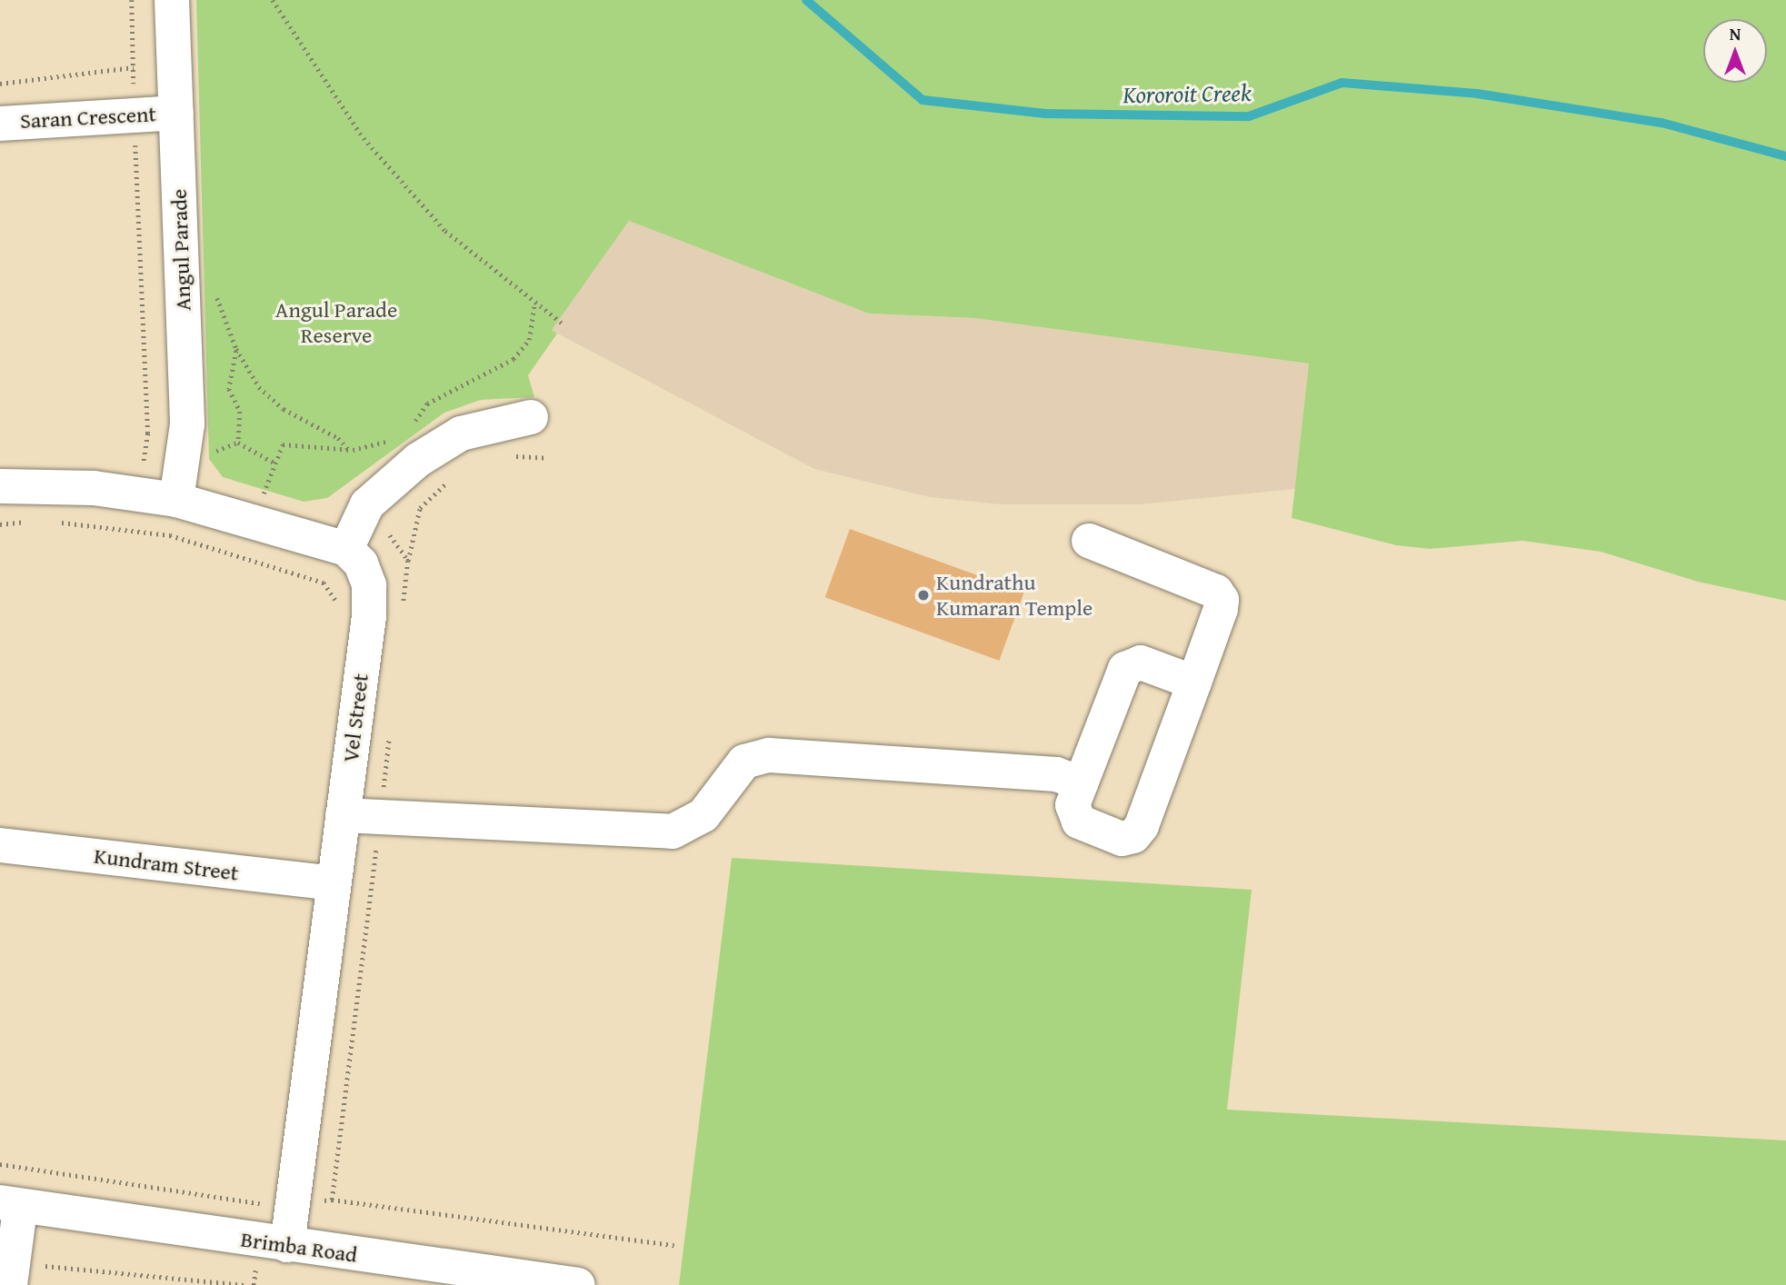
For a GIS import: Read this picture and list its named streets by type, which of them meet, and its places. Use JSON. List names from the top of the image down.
{
  "streets": {
    "street": [
      "Saran Crescent",
      "Angul Parade",
      "Vel Street",
      "Kundram Street",
      "Brimba Road"
    ]
  },
  "crossings": [
    ["Saran Crescent", "Angul Parade"],
    ["Vel Street", "Kundram Street"],
    ["Vel Street", "Brimba Road"]
  ],
  "water": ["Kororoit Creek"],
  "parks": ["Angul Parade Reserve"],
  "places": ["Kundrathu Kumaran Temple"],
  "north": "top"
}
